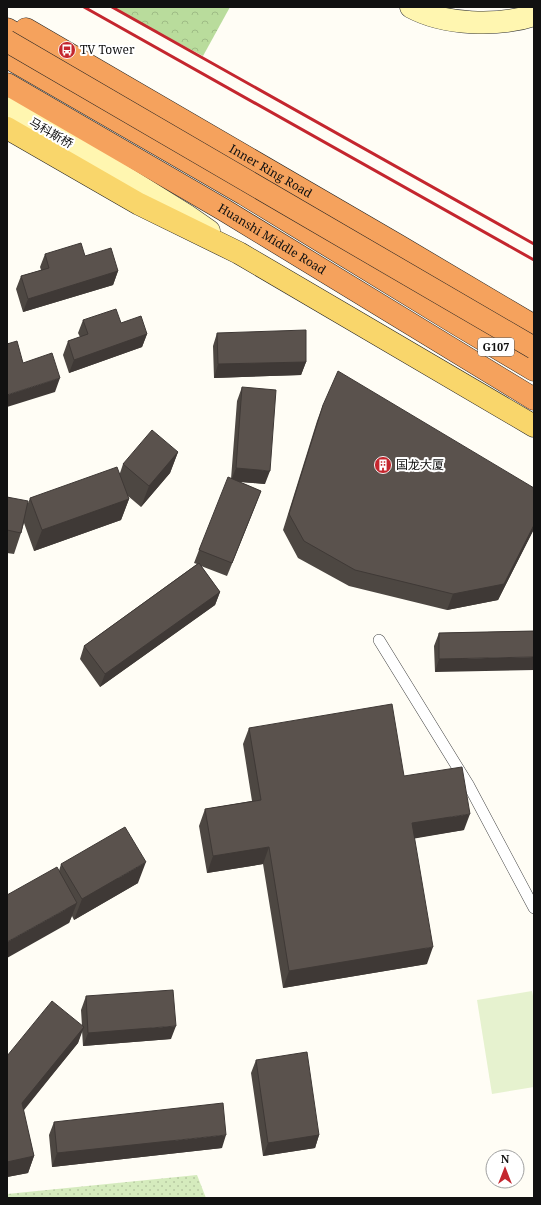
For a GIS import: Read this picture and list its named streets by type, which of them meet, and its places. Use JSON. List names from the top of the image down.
{
  "streets": {
    "highway": ["Inner Ring Road", "Huanshi Middle Road", "G107"],
    "street": ["马科斯桥"]
  },
  "places": {
    "bus stop": ["TV Tower"],
    "building": ["国龙大厦"]
  },
  "north": "top"
}
